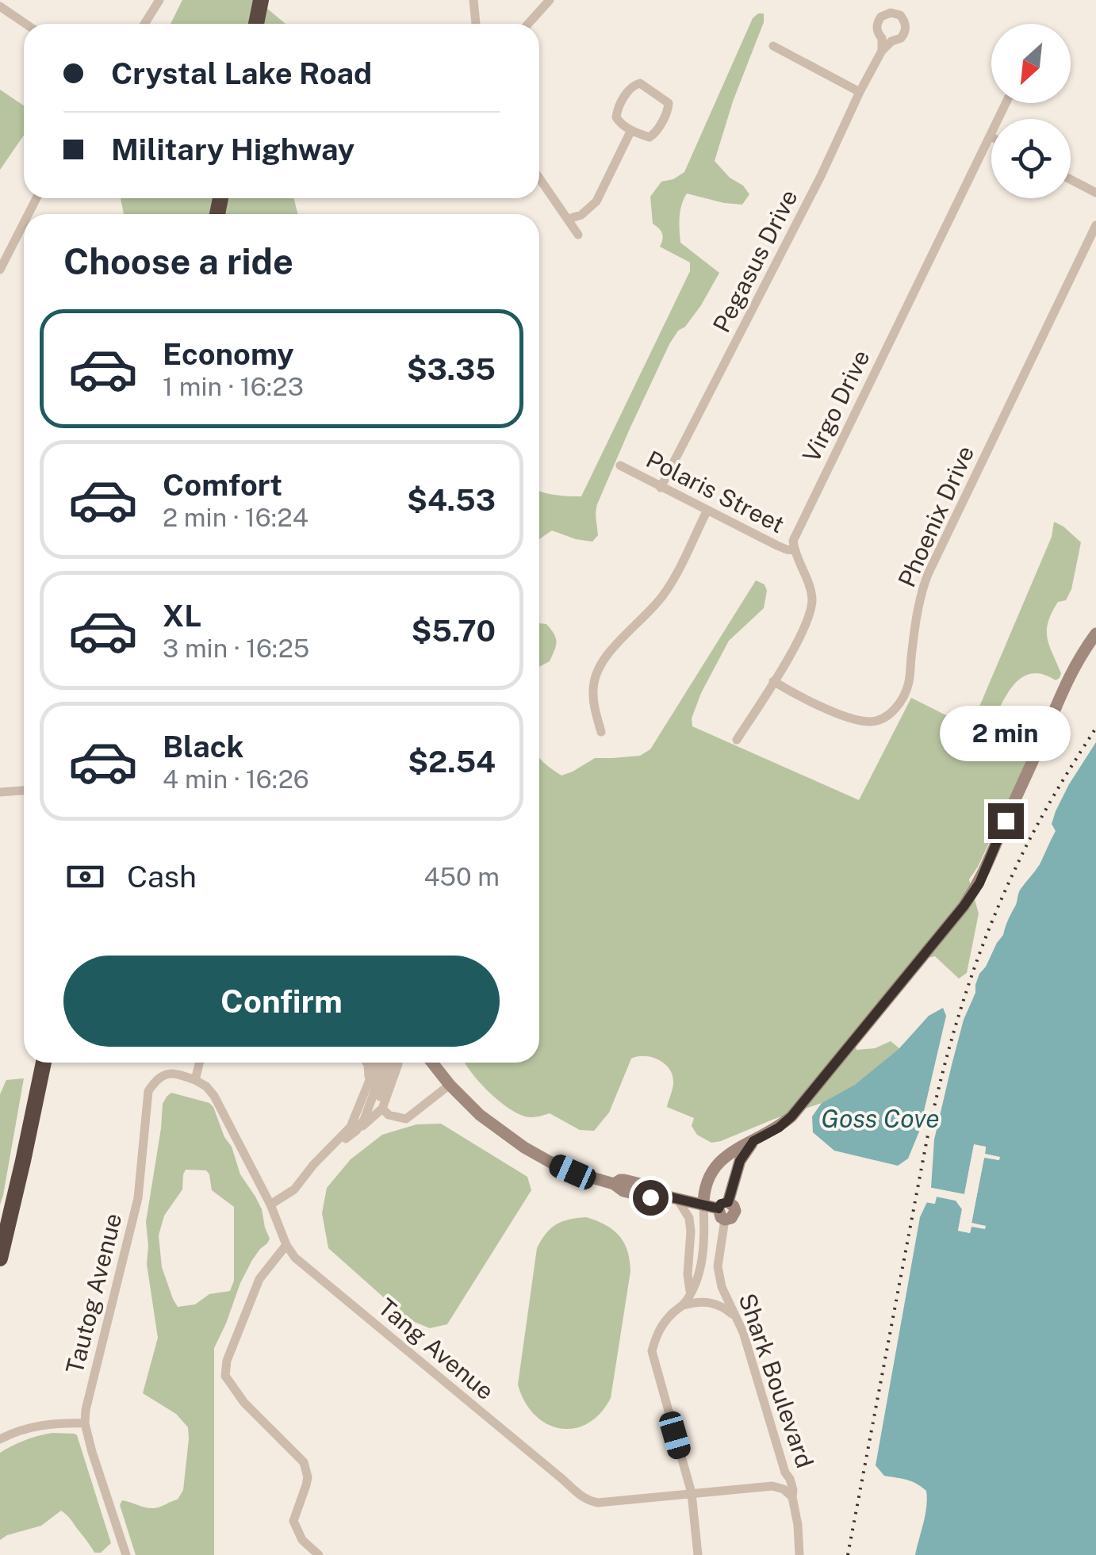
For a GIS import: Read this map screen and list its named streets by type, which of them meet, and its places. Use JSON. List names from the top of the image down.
{
  "streets": {
    "street": [
      "Pegasus Drive",
      "Virgo Drive",
      "Polaris Street",
      "Phoenix Drive",
      "Tautog Avenue",
      "Tang Avenue",
      "Shark Boulevard"
    ]
  },
  "crossings": [
    ["Pegasus Drive", "Polaris Street"],
    ["Virgo Drive", "Polaris Street"],
    ["Tautog Avenue", "Tang Avenue"]
  ],
  "water": ["Goss Cove"],
  "north": "bottom left",
  "page": {
    "banner": ["Crystal Lake Road", "Military Highway"],
    "heading": "Choose a ride",
    "list": [
      {
        "name": "Economy",
        "note": "1 min · 16:23",
        "value": "$3.35"
      },
      {
        "name": "Comfort",
        "note": "2 min · 16:24",
        "value": "$4.53"
      },
      {
        "name": "XL",
        "note": "3 min · 16:25",
        "value": "$5.70"
      },
      {
        "name": "Black",
        "note": "4 min · 16:26",
        "value": "$2.54"
      }
    ],
    "bubble": "2 min",
    "pay": ["Cash", "450 m"],
    "buttons": "Confirm"
  }
}
